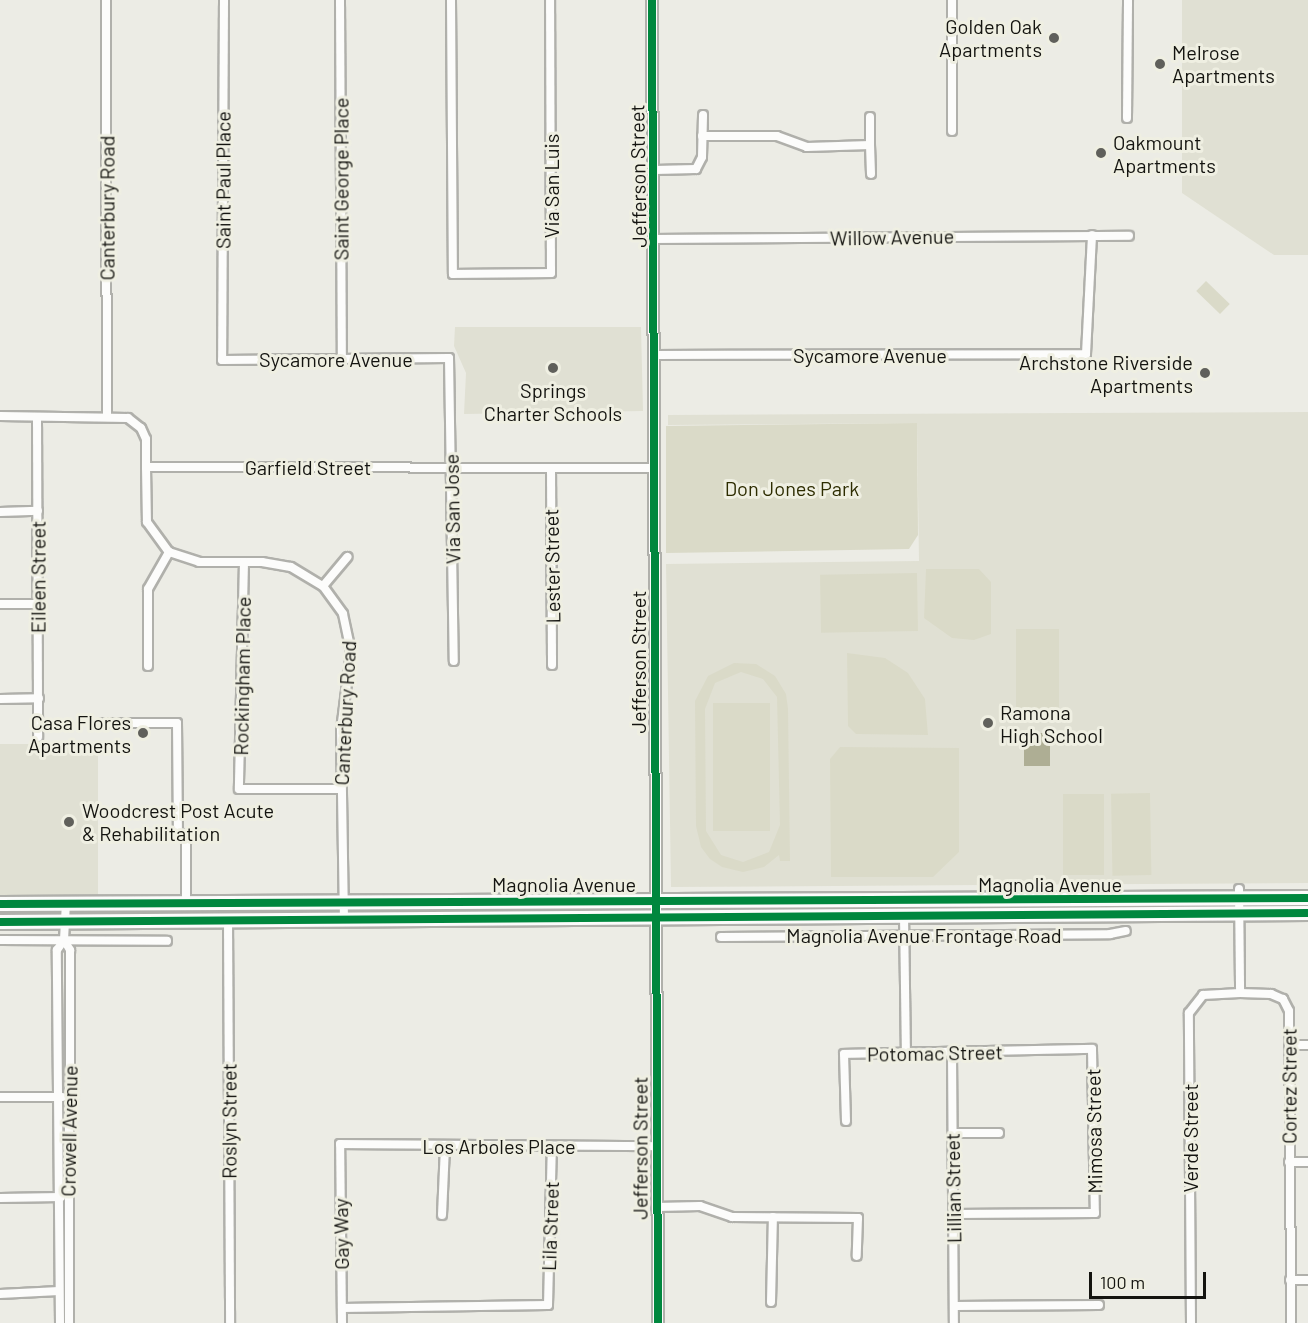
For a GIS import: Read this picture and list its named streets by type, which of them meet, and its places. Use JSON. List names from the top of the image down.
{
  "streets": {
    "main road": ["Magnolia Avenue"],
    "street": [
      "Jefferson Street",
      "Saint George Place",
      "Saint Paul Place",
      "Via San Luis",
      "Canterbury Road",
      "Willow Avenue",
      "Sycamore Avenue",
      "Garfield Street",
      "Via San Jose",
      "Lester Street",
      "Eileen Street",
      "Rockingham Place",
      "Magnolia Avenue Frontage Road",
      "Potomac Street",
      "Cortez Street",
      "Roslyn Street",
      "Crowell Avenue",
      "Mimosa Street",
      "Verde Street",
      "Los Arboles Place",
      "Lillian Street",
      "Lila Street",
      "Gay Way"
    ]
  },
  "crossings": [
    ["Jefferson Street", "Willow Avenue"],
    ["Jefferson Street", "Sycamore Avenue"],
    ["Jefferson Street", "Garfield Street"],
    ["Jefferson Street", "Magnolia Avenue"],
    ["Jefferson Street", "Los Arboles Place"],
    ["Saint George Place", "Sycamore Avenue"],
    ["Saint Paul Place", "Sycamore Avenue"],
    ["Canterbury Road", "Rockingham Place"],
    ["Canterbury Road", "Magnolia Avenue"],
    ["Willow Avenue", "Sycamore Avenue"],
    ["Sycamore Avenue", "Via San Jose"],
    ["Garfield Street", "Via San Jose"],
    ["Garfield Street", "Lester Street"],
    ["Magnolia Avenue", "Roslyn Street"],
    ["Magnolia Avenue", "Crowell Avenue"],
    ["Potomac Street", "Mimosa Street"],
    ["Potomac Street", "Lillian Street"],
    ["Cortez Street", "Verde Street"],
    ["Mimosa Street", "Lillian Street"],
    ["Los Arboles Place", "Lila Street"],
    ["Los Arboles Place", "Gay Way"],
    ["Lila Street", "Gay Way"]
  ],
  "parks": ["Don Jones Park"],
  "places": [
    "Golden Oak Apartments",
    "Melrose Apartments",
    "Oakmount Apartments",
    "Springs Charter Schools",
    "Archstone Riverside Apartments",
    "Ramona High School",
    "Casa Flores Apartments",
    "Woodcrest Post Acute & Rehabilitation"
  ],
  "scale_bar": "100 m"
}
